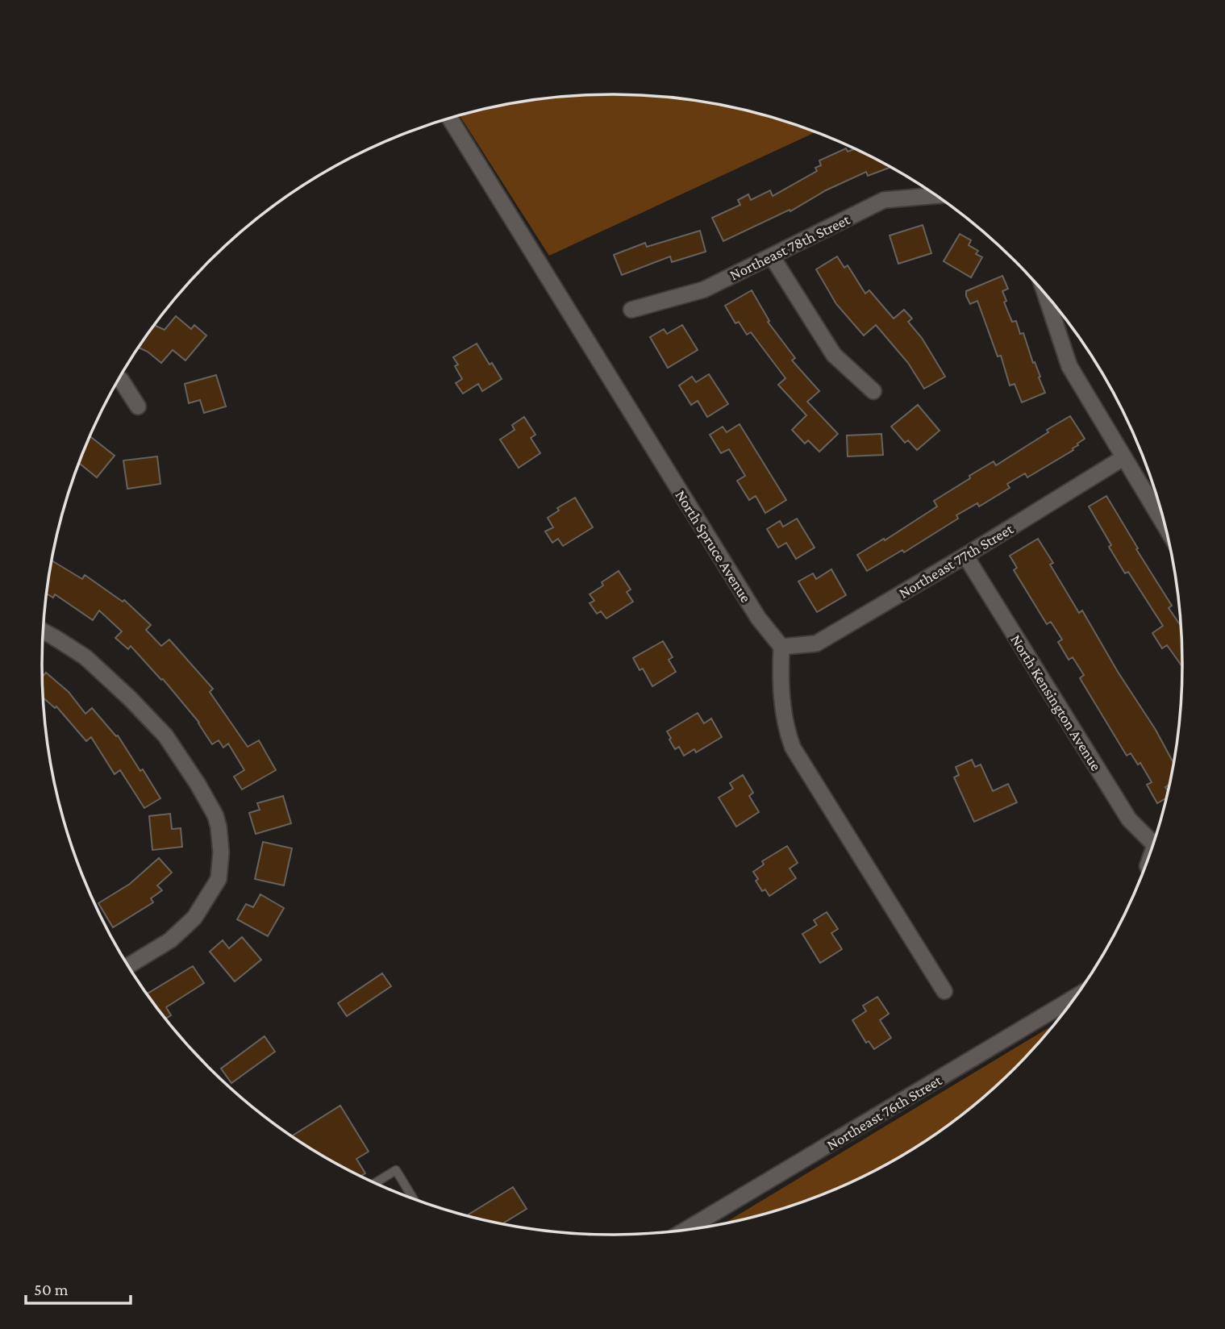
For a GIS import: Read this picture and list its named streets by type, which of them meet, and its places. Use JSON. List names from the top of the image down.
{
  "streets": {
    "street": [
      "Northeast 78th Street",
      "North Spruce Avenue",
      "Northeast 77th Street",
      "North Kensington Avenue",
      "Northeast 76th Street"
    ]
  },
  "crossings": [
    ["North Spruce Avenue", "Northeast 77th Street"],
    ["Northeast 77th Street", "North Kensington Avenue"]
  ],
  "scale_bar": "50 m"
}
